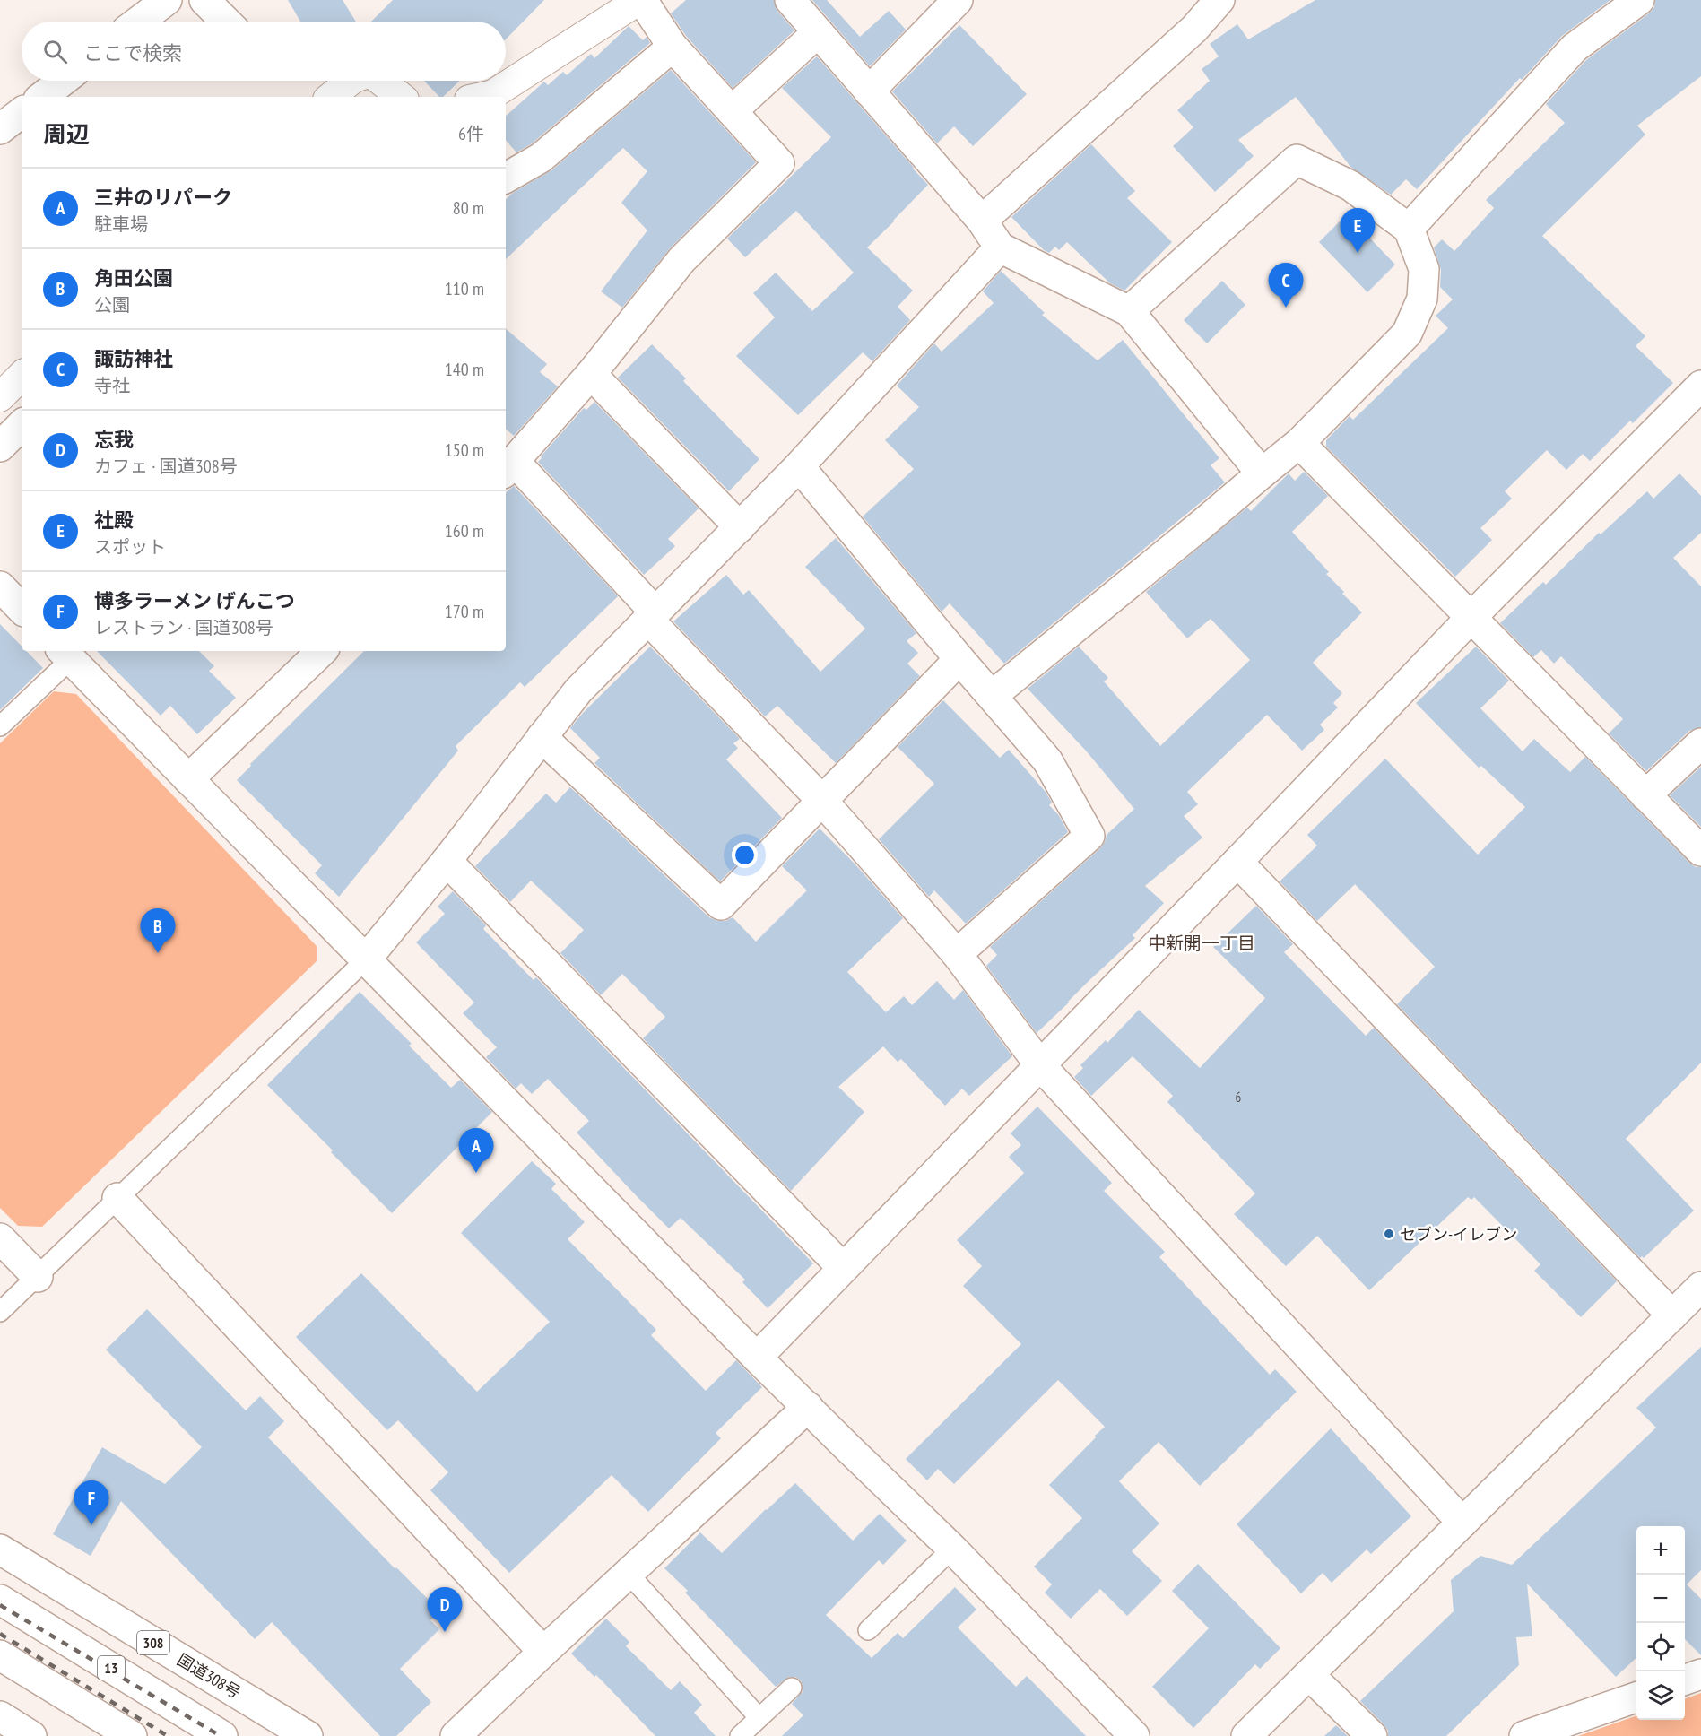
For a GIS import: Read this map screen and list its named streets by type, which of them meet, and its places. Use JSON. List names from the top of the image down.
{
  "streets": {
    "main road": ["308", "13", "国道308号"]
  },
  "districts": ["中新開一丁目"],
  "places": ["セブン-イレブン"],
  "house_numbers": ["6"],
  "page": {
    "search": "ここで検索",
    "heading": ["周辺", "6件"],
    "list": [
      {
        "mark": "A",
        "name": "三井のリパーク",
        "note": "駐車場",
        "value": "80 m"
      },
      {
        "mark": "B",
        "name": "角田公園",
        "note": "公園",
        "value": "110 m"
      },
      {
        "mark": "C",
        "name": "諏訪神社",
        "note": "寺社",
        "value": "140 m"
      },
      {
        "mark": "D",
        "name": "忘我",
        "note": "カフェ · 国道308号",
        "value": "150 m"
      },
      {
        "mark": "E",
        "name": "社殿",
        "note": "スポット",
        "value": "160 m"
      },
      {
        "mark": "F",
        "name": "博多ラーメン げんこつ",
        "note": "レストラン · 国道308号",
        "value": "170 m"
      }
    ],
    "pins": [
      "E",
      "C",
      "B",
      "A",
      "F",
      "D"
    ],
    "map_buttons": ["+", "−"]
  }
}
